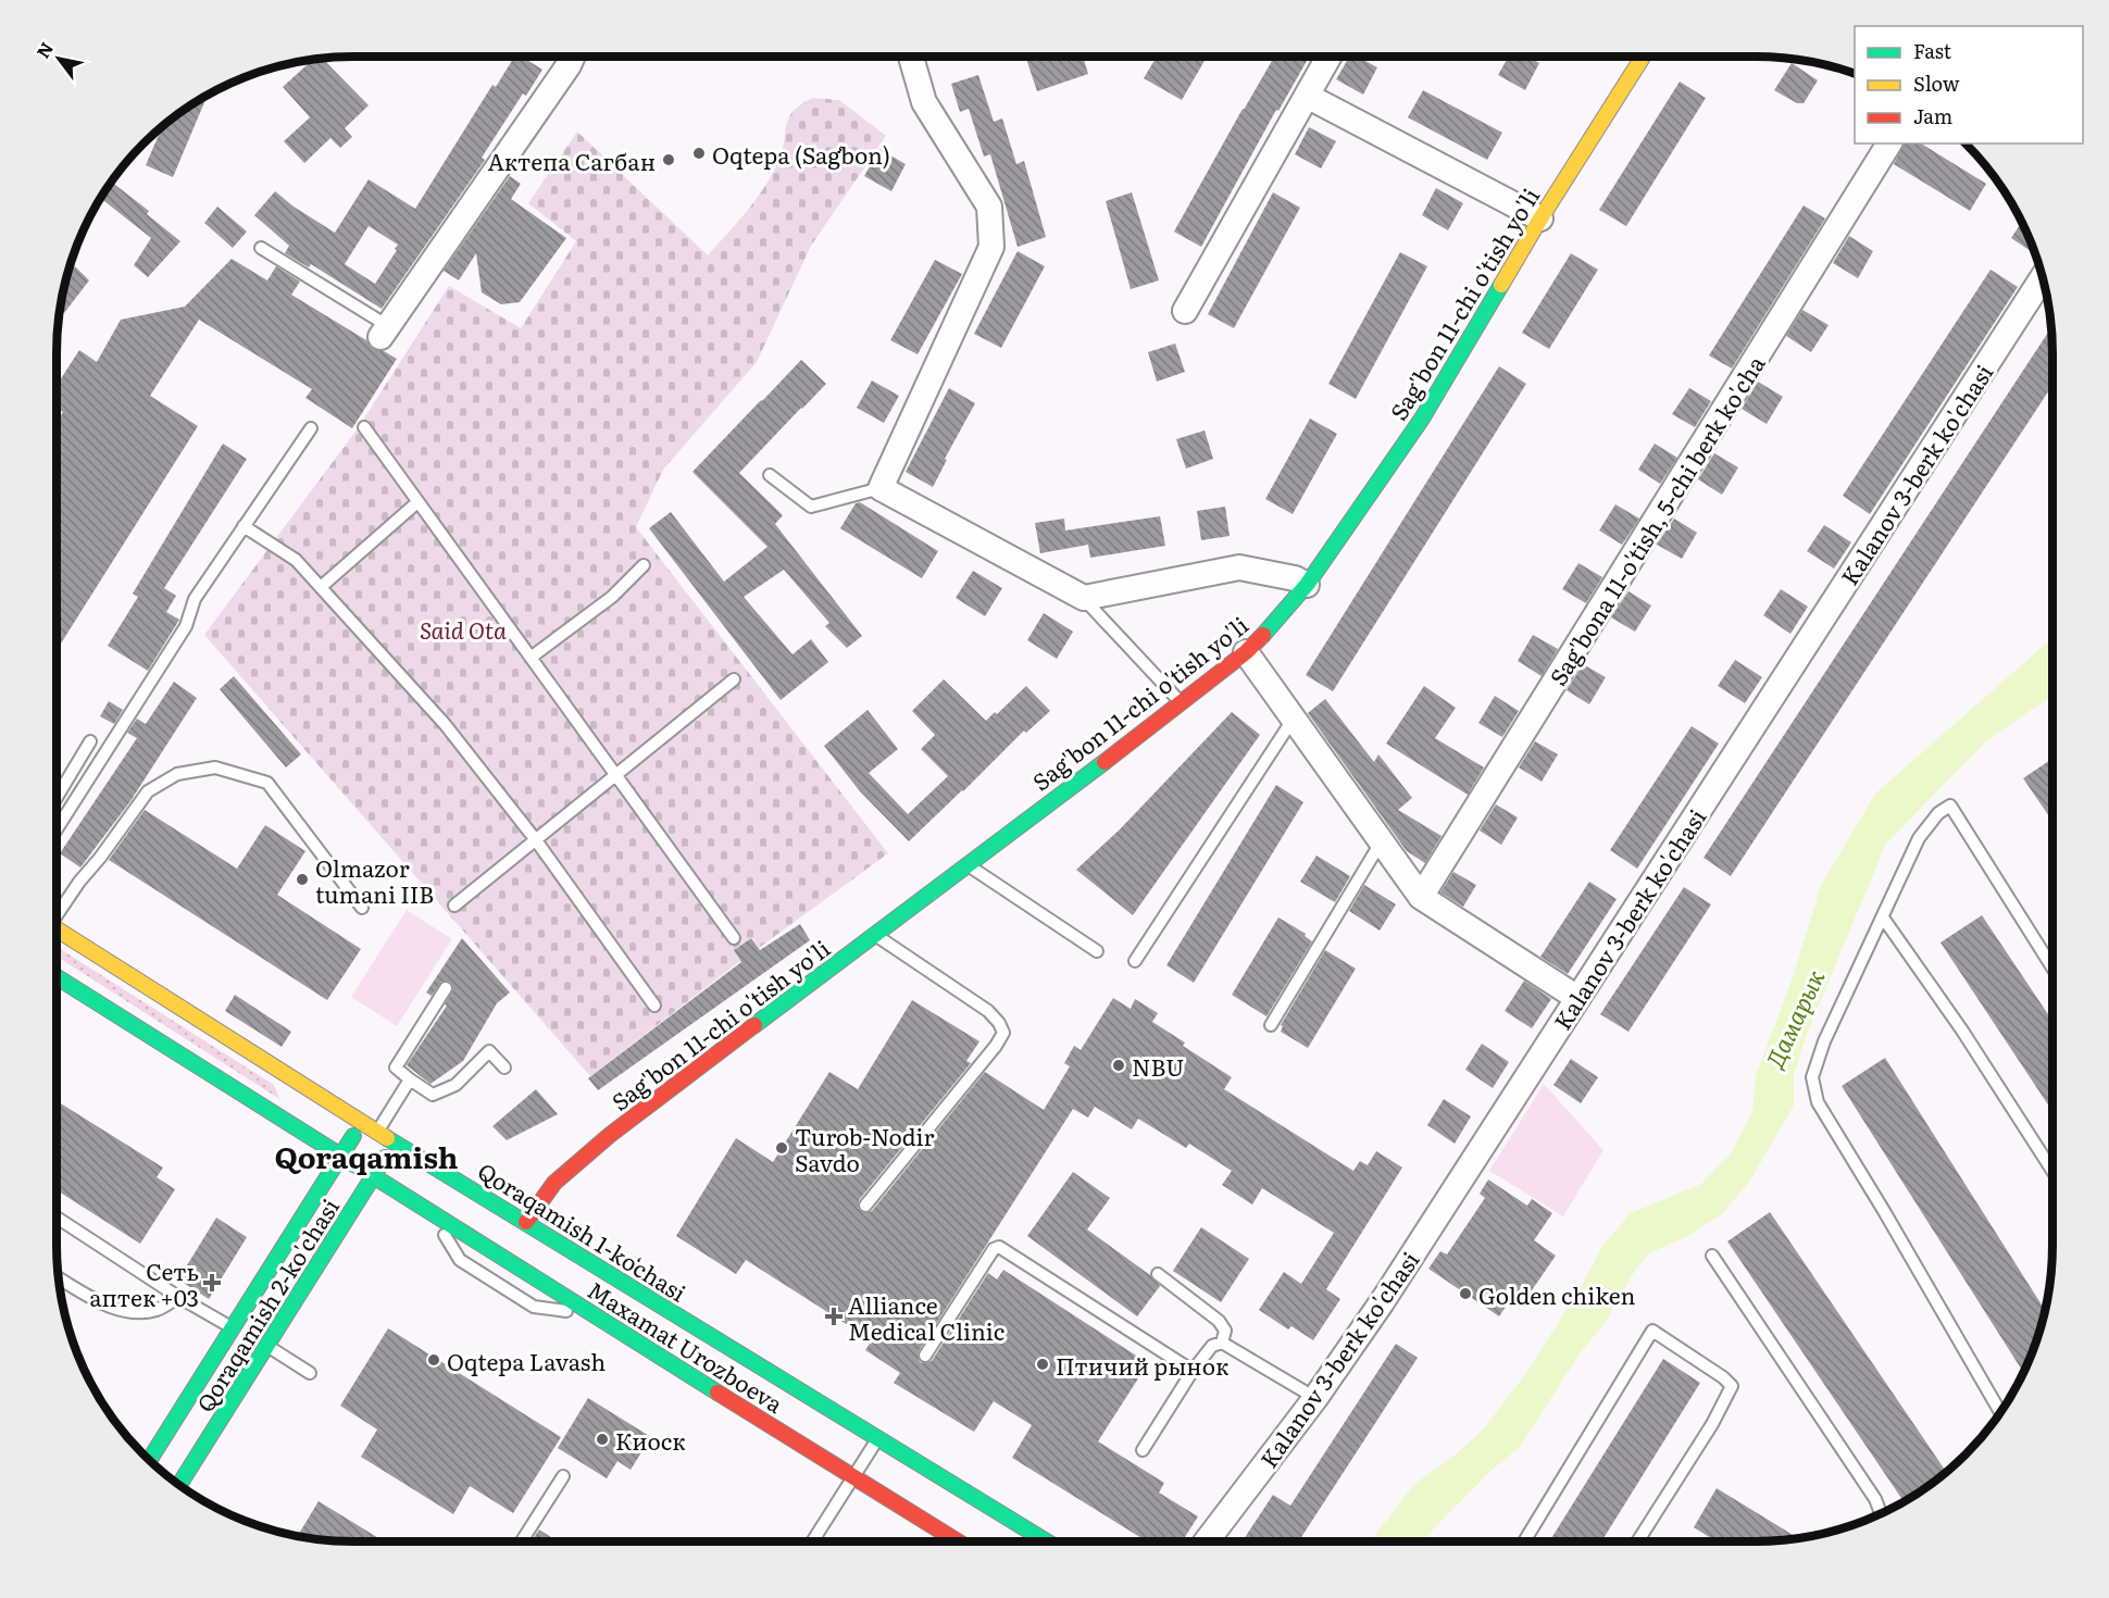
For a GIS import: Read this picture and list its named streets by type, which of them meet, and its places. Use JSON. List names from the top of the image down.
{
  "streets": {
    "main road": [
      "Sag'bon 11-chi o'tish yo'li",
      "Qoraqamish 1-koʻchasi",
      "Qoraqamish 2-ko'chasi",
      "Maxamat Urozboeva"
    ],
    "street": ["Kalanov 3-berk ko'chasi", "Sag'bona 11-o'tish, 5-chi berk ko'cha"]
  },
  "crossings": [
    ["Sag'bon 11-chi o'tish yo'li", "Qoraqamish 1-koʻchasi"],
    ["Qoraqamish 1-koʻchasi", "Qoraqamish 2-ko'chasi"],
    ["Qoraqamish 2-ko'chasi", "Maxamat Urozboeva"]
  ],
  "districts": ["Qoraqamish"],
  "water": ["Дамарык"],
  "parks": ["Said Ota"],
  "places": {
    "other": [
      "Oqtepa (Sagʻbon)",
      "Актепа Сагбан",
      "Olmazor tumani IIB",
      "NBU",
      "Turob-Nodir Savdo",
      "Golden chiken",
      "Oqtepa Lavash",
      "Птичий рынок",
      "Киоск"
    ],
    "health": ["Сеть аптек +03", "Alliance Medical Clinic"]
  },
  "legend": ["Fast", "Slow", "Jam"],
  "north": "top left"
}
